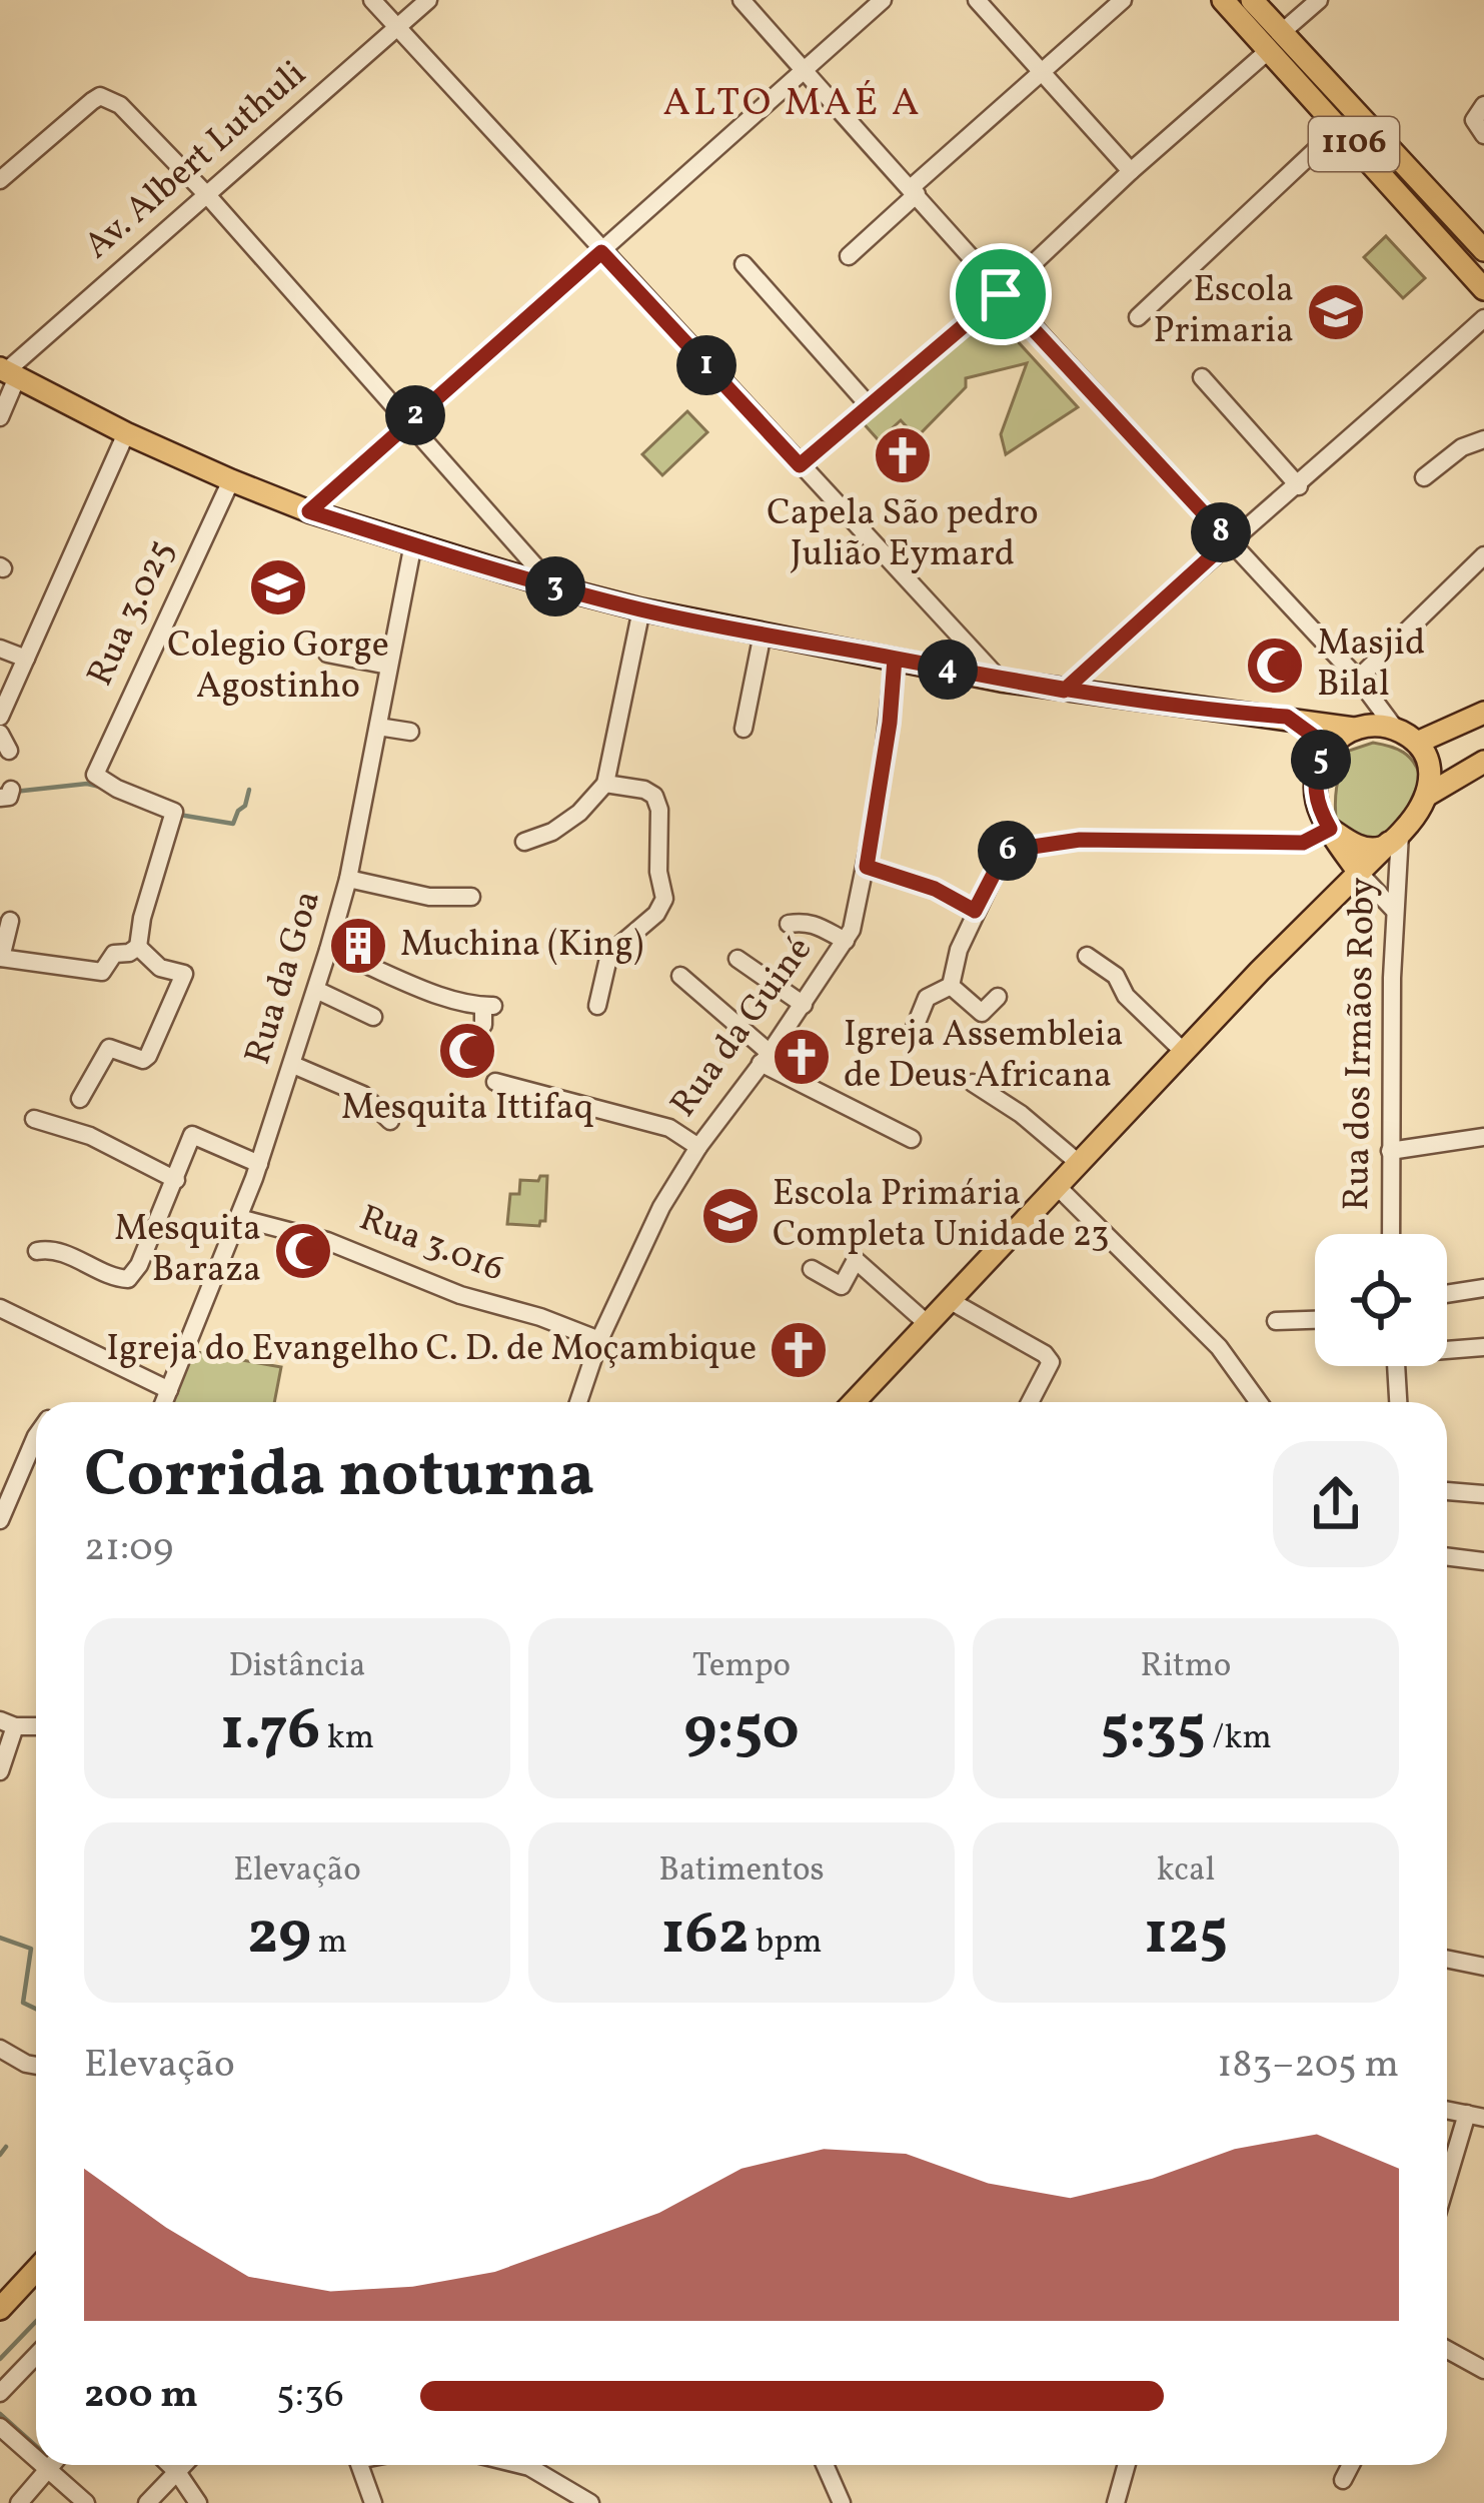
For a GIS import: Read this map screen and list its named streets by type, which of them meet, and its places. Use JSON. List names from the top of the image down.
{
  "streets": {
    "main road": ["1106"],
    "street": [
      "Av. Albert Luthuli",
      "Rua 3.025",
      "Rua da Goa",
      "Rua da Guiné",
      "Rua dos Irmãos Roby",
      "Rua 3.016"
    ]
  },
  "crossings": [
    ["Rua da Goa", "Rua 3.016"],
    ["Rua da Guiné", "Rua 3.016"]
  ],
  "districts": ["ALTO MAÉ A"],
  "places": {
    "school or university": ["Escola Primaria", "Colegio Gorge Agostinho", "Escola Primária Completa Unidade 23"],
    "church": ["Capela São pedro Julião Eymard", "Igreja Assembleia de Deus Africana", "Igreja do Evangelho C. D. de Moçambique"],
    "mosque": ["Masjid Bilal", "Mesquita Ittifaq", "Mesquita Baraza"],
    "building": ["Muchina (King)"]
  },
  "page": {
    "pins": [
      "1",
      "2",
      "8",
      "3",
      "4",
      "5",
      "6"
    ],
    "heading": ["Corrida noturna", "21:09"],
    "stats": [
      ["Distância", "1.76 km"],
      ["Tempo", "9:50"],
      ["Ritmo", "5:35 /km"],
      ["Elevação", "29 m"],
      ["Batimentos", "162 bpm"],
      ["kcal", "125"]
    ],
    "chart": ["Elevação", "183–205 m"],
    "list": [
      {
        "name": "200 m",
        "note": "5:36"
      }
    ]
  }
}
